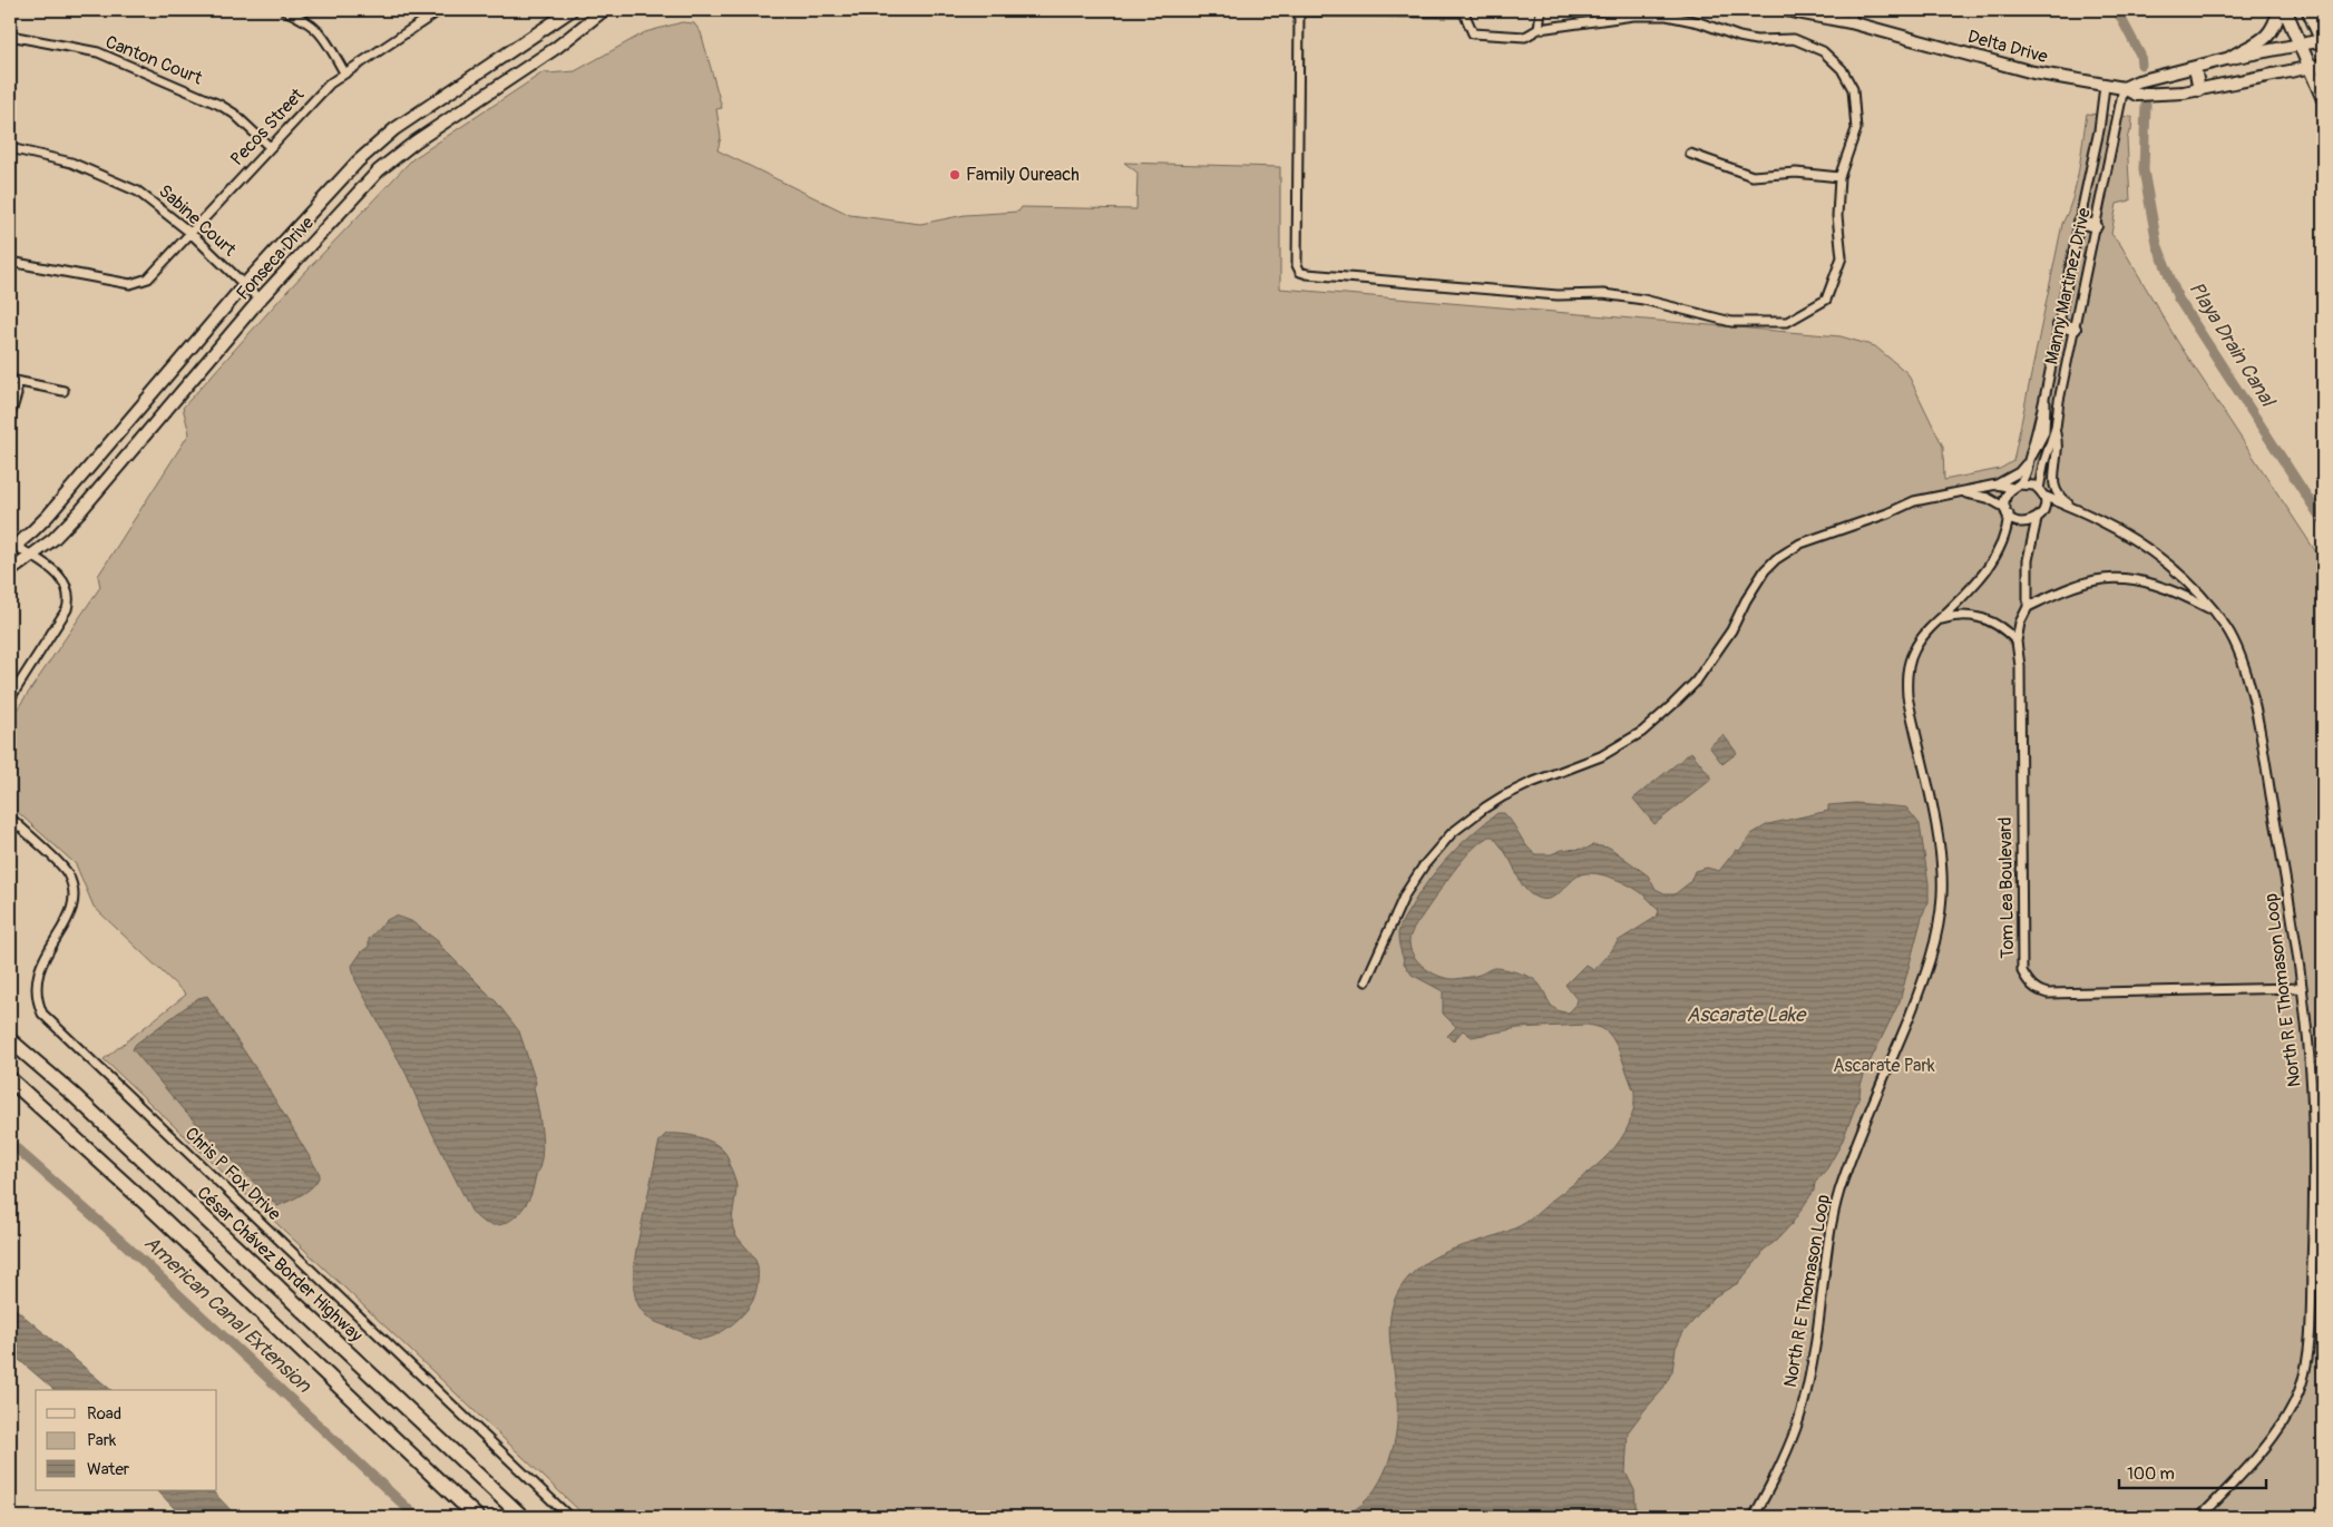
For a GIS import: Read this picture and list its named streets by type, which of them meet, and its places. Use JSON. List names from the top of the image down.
{
  "streets": {
    "highway": ["César Chávez Border Highway"],
    "main road": ["Delta Drive", "Fonseca Drive"],
    "street": [
      "Canton Court",
      "Pecos Street",
      "Sabine Court",
      "Manny Martinez Drive",
      "Tom Lea Boulevard",
      "North R E Thomason Loop",
      "Chris P Fox Drive"
    ]
  },
  "crossings": [
    ["Delta Drive", "Manny Martinez Drive"],
    ["Canton Court", "Pecos Street"],
    ["Pecos Street", "Sabine Court"],
    ["Sabine Court", "Fonseca Drive"],
    ["Manny Martinez Drive", "Tom Lea Boulevard"],
    ["Manny Martinez Drive", "North R E Thomason Loop"],
    ["Tom Lea Boulevard", "North R E Thomason Loop"]
  ],
  "water": ["Playa Drain Canal", "Ascarate Lake", "American Canal Extension"],
  "parks": ["Ascarate Park"],
  "places": ["Family Oureach"],
  "legend": ["Road", "Park", "Water"],
  "scale_bar": "100 m"
}
